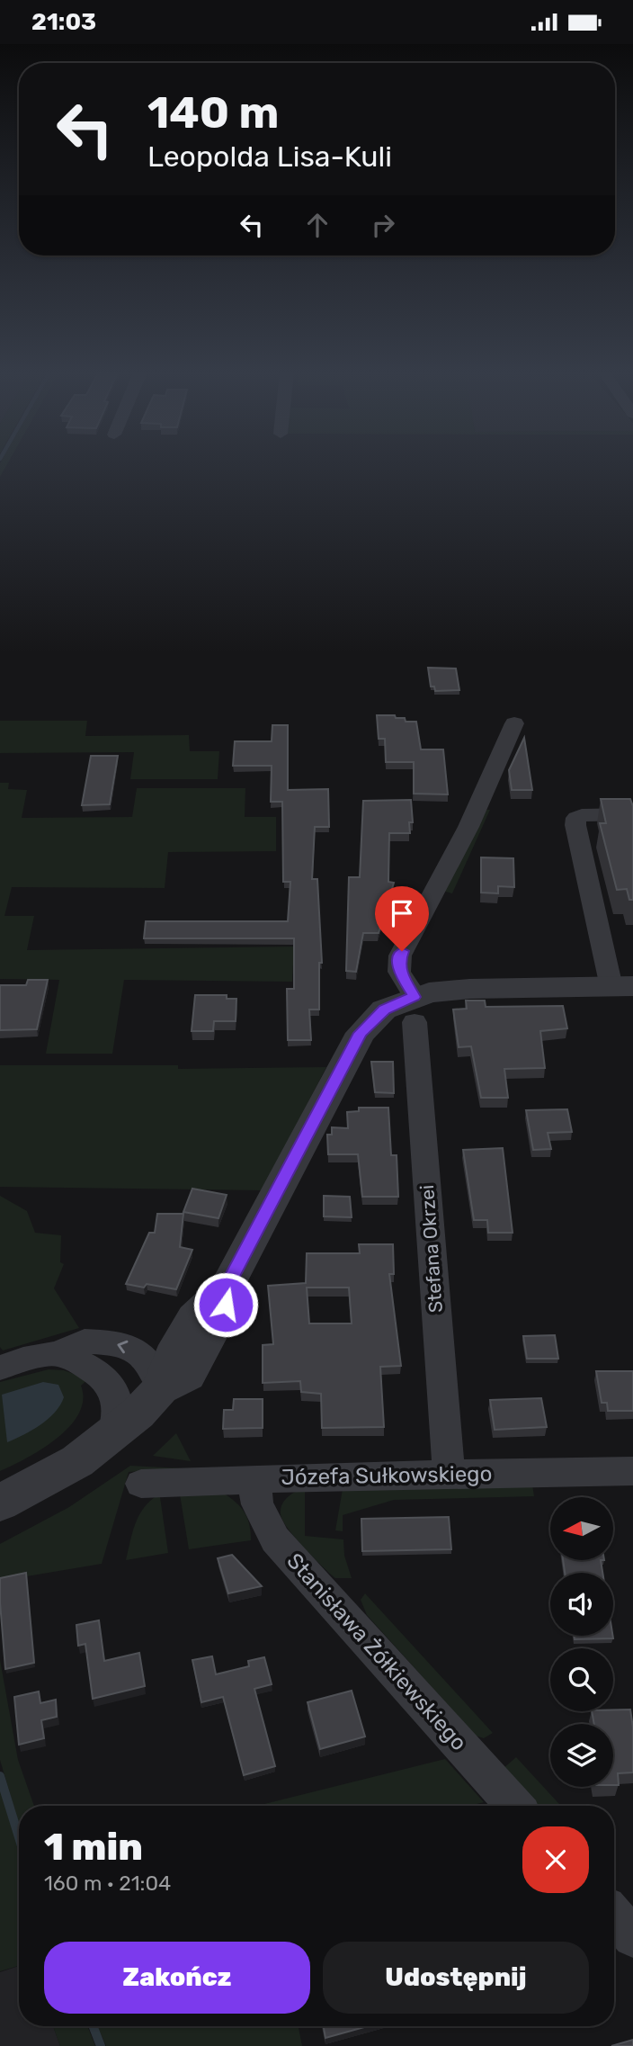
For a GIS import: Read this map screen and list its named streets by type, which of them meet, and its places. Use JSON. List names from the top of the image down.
{
  "streets": {
    "street": ["Stefana Okrzei", "Józefa Sułkowskiego", "Stanisława Żółkiewskiego"]
  },
  "crossings": [
    ["Stefana Okrzei", "Józefa Sułkowskiego"],
    ["Józefa Sułkowskiego", "Stanisława Żółkiewskiego"]
  ],
  "north": "left",
  "page": {
    "status": "21:03",
    "turn": ["140 m", "Leopolda Lisa-Kuli"],
    "heading": ["1 min", "160 m · 21:04"],
    "buttons": ["Zakończ", "Udostępnij"]
  }
}
